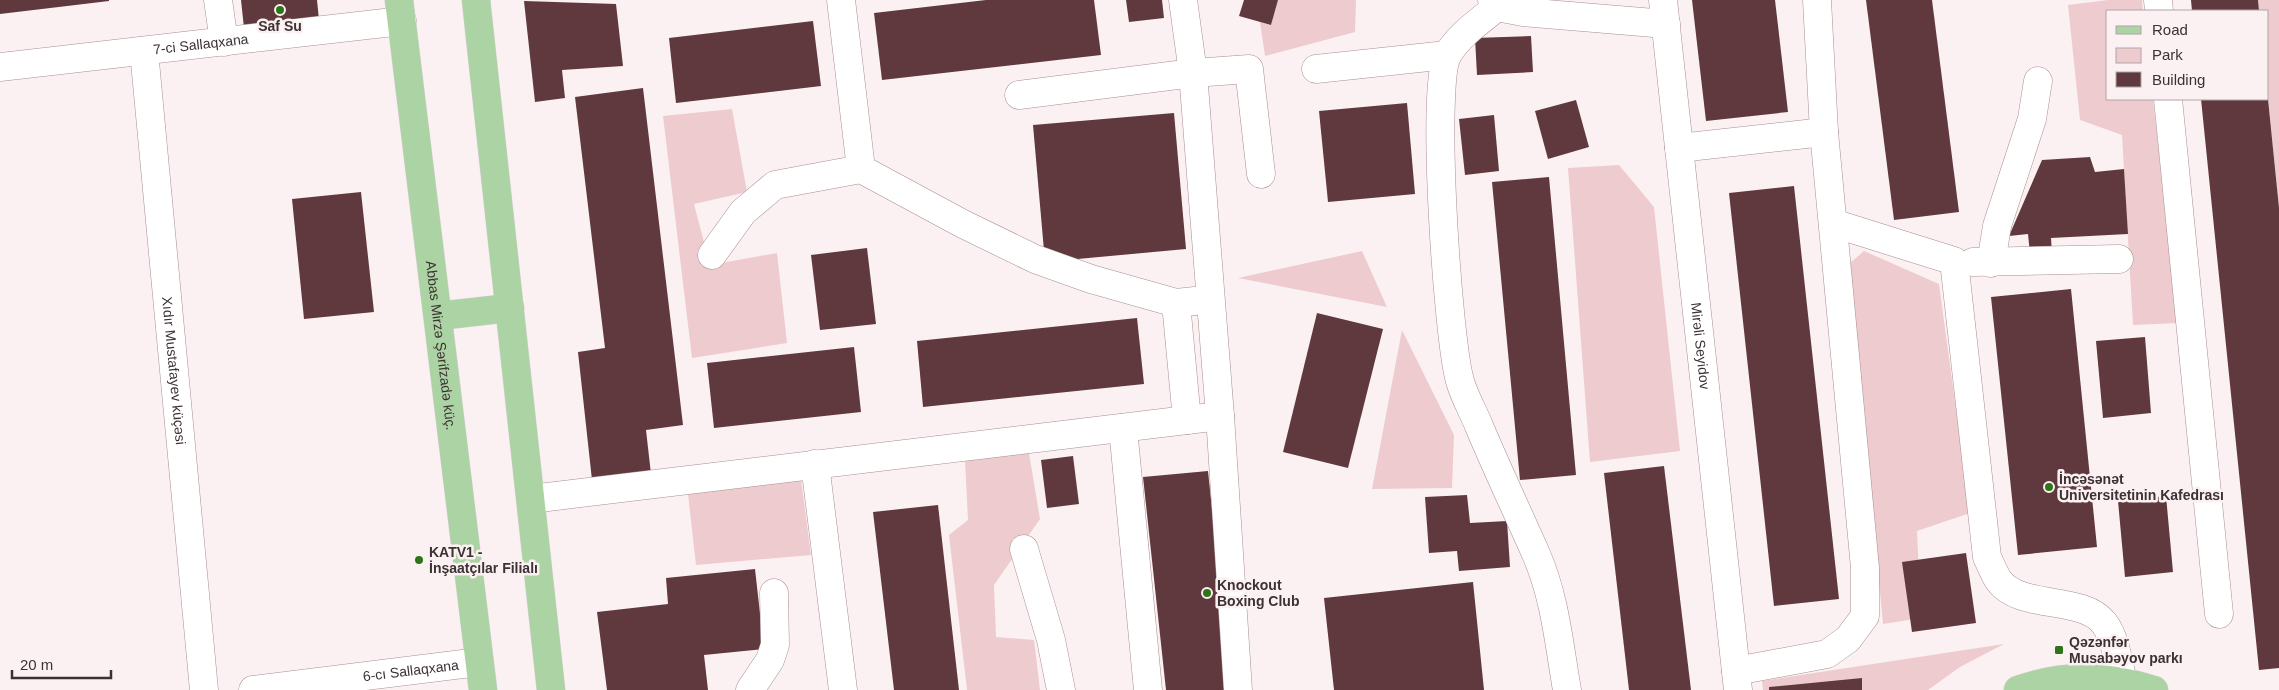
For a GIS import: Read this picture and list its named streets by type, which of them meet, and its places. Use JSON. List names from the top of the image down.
{
  "streets": {
    "main road": ["Abbas Mirzə Şərifzadə küç."],
    "street": [
      "7-ci Sallaqxana",
      "Mirəli Seyidov",
      "Xıdır Mustafayev küçəsi",
      "6-cı Sallaqxana"
    ]
  },
  "crossings": [
    ["7-ci Sallaqxana", "Abbas Mirzə Şərifzadə küç."],
    ["7-ci Sallaqxana", "Xıdır Mustafayev küçəsi"],
    ["Abbas Mirzə Şərifzadə küç.", "6-cı Sallaqxana"]
  ],
  "places": {
    "other": [
      "Saf Su",
      "İncəsənət Universitetinin Kafedrası",
      "KATV1 - İnşaatçılar Filialı",
      "Knockout Boxing Club"
    ],
    "transit": ["Qəzənfər Musabəyov parkı"]
  },
  "legend": ["Road", "Park", "Building"],
  "scale_bar": "20 m"
}
